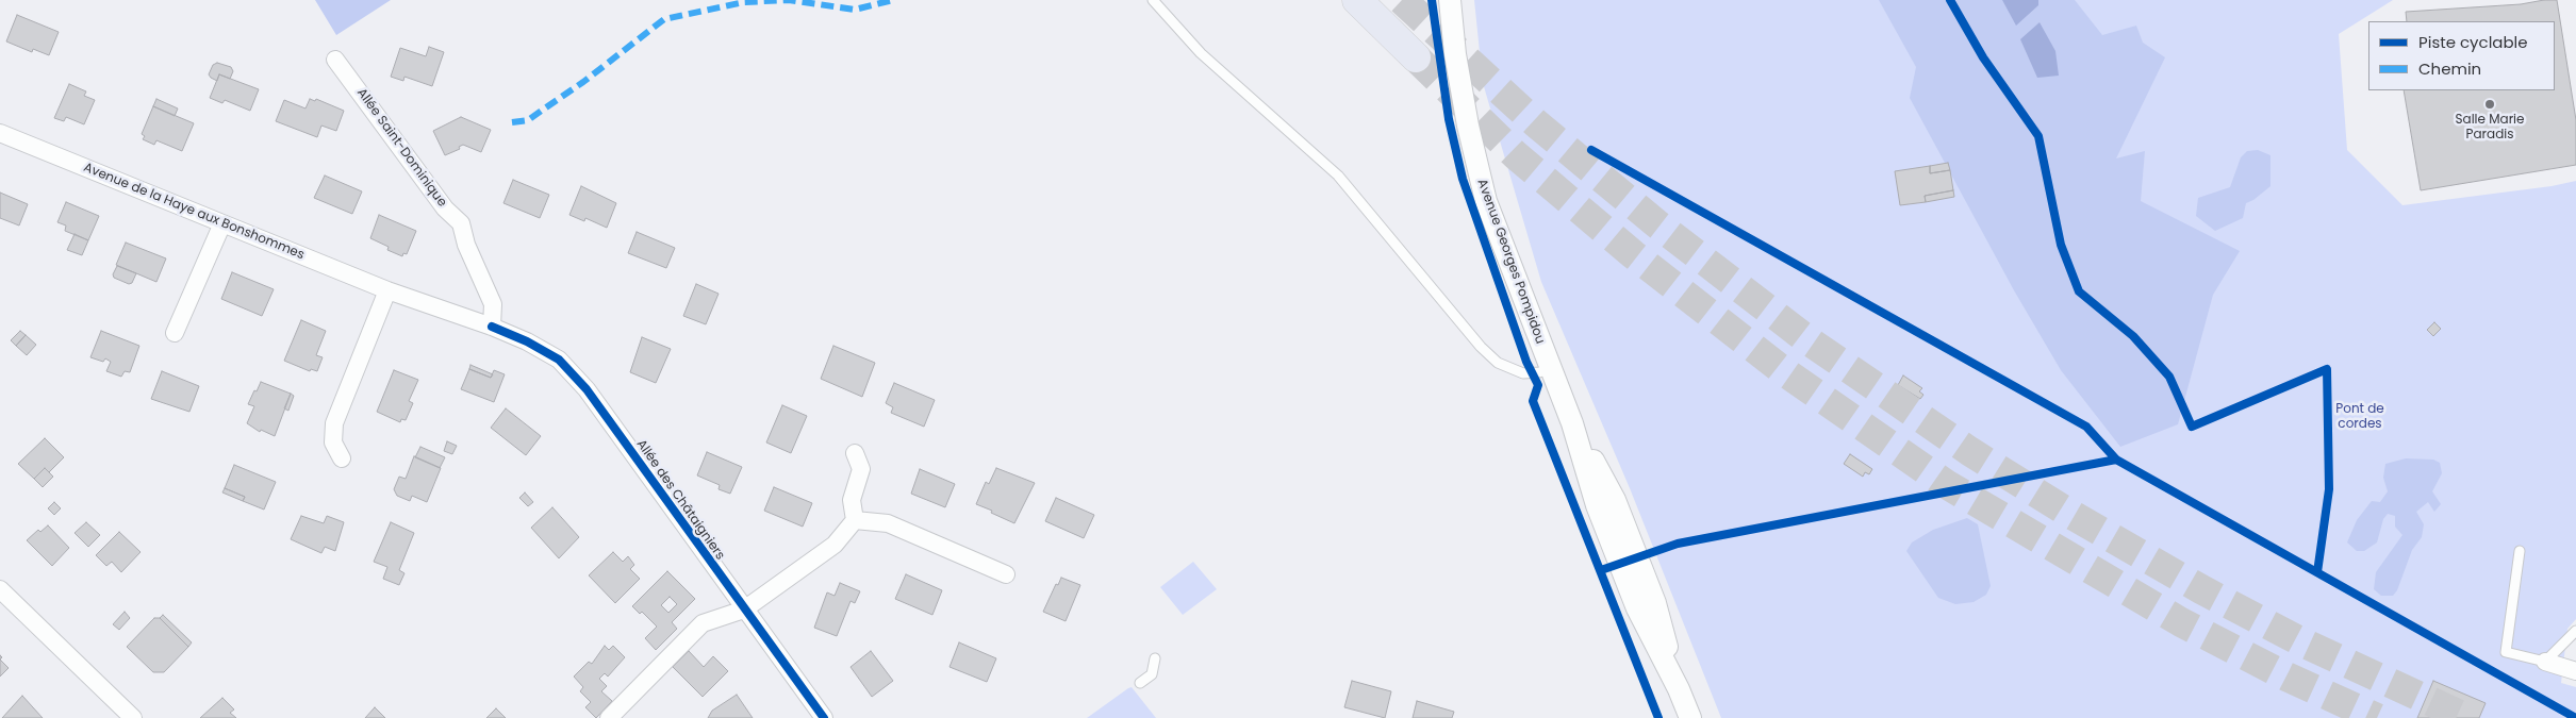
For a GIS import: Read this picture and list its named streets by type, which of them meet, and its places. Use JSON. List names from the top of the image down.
{
  "streets": {
    "street": [
      "Allée Saint-Dominique",
      "Avenue de la Haye aux Bonshommes",
      "Avenue Georges Pompidou",
      "Allée des Châtaigniers"
    ]
  },
  "crossings": [
    ["Allée Saint-Dominique", "Avenue de la Haye aux Bonshommes"],
    ["Allée Saint-Dominique", "Allée des Châtaigniers"],
    ["Avenue de la Haye aux Bonshommes", "Allée des Châtaigniers"]
  ],
  "parks": ["Pont de cordes"],
  "places": ["Salle Marie Paradis"],
  "legend": ["Piste cyclable", "Chemin"]
}
